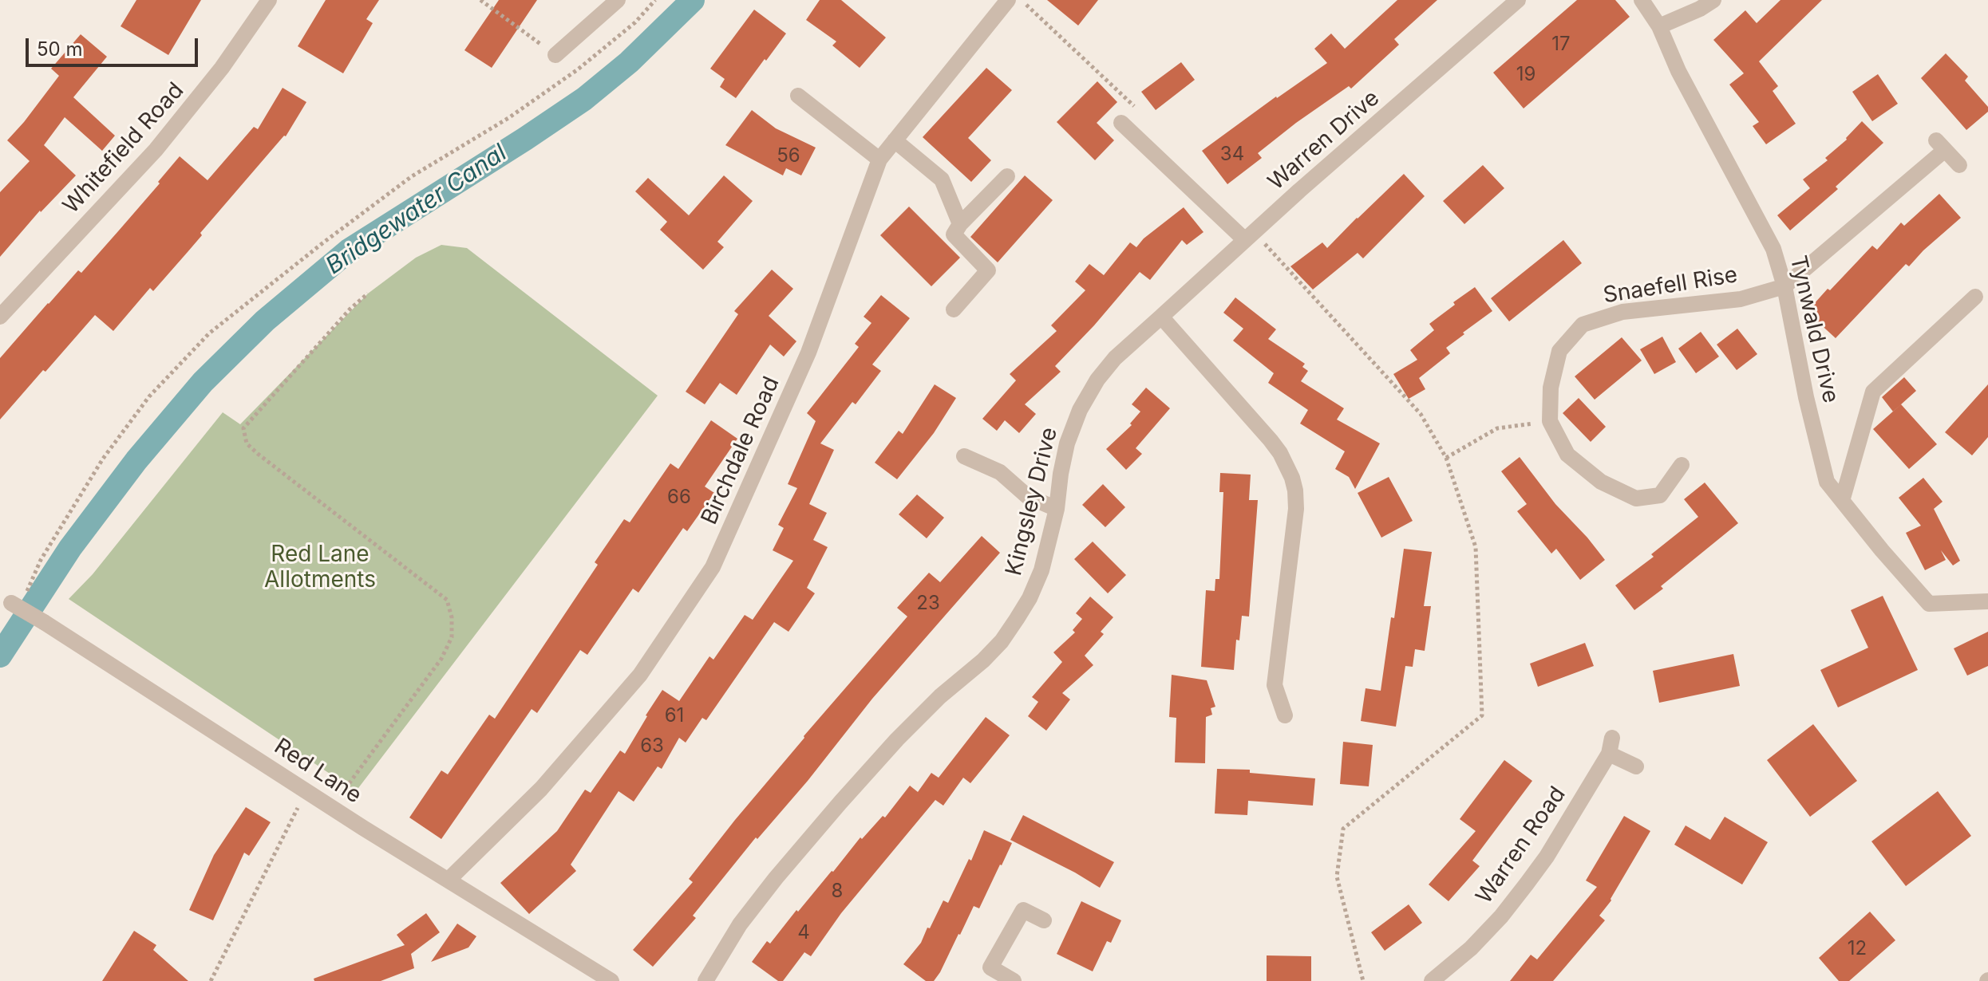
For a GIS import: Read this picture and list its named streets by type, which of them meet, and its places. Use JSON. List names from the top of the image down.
{
  "streets": {
    "street": [
      "Warren Drive",
      "Whitefield Road",
      "Snaefell Rise",
      "Tynwald Drive",
      "Birchdale Road",
      "Kingsley Drive",
      "Red Lane",
      "Warren Road"
    ]
  },
  "crossings": [
    ["Warren Drive", "Kingsley Drive"],
    ["Snaefell Rise", "Tynwald Drive"],
    ["Birchdale Road", "Red Lane"]
  ],
  "water": ["Bridgewater Canal"],
  "parks": ["Red Lane Allotments"],
  "house_numbers": [
    "17",
    "19",
    "34",
    "56",
    "66",
    "23",
    "61",
    "63",
    "8",
    "4",
    "12"
  ],
  "scale_bar": "50 m"
}
